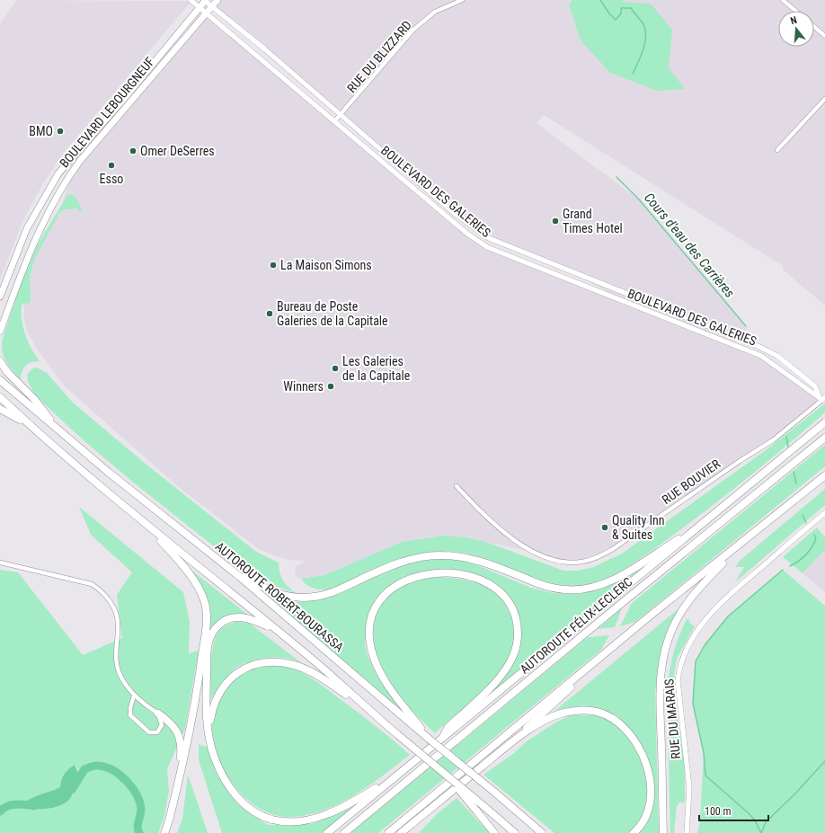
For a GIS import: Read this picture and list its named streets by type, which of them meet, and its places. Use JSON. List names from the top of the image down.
{
  "streets": {
    "highway": ["AUTOROUTE ROBERT-BOURASSA", "AUTOROUTE FÉLIX-LECLERC"],
    "main road": ["BOULEVARD LEBOURGNEUF"],
    "street": [
      "RUE DU BLIZZARD",
      "BOULEVARD DES GALERIES",
      "RUE BOUVIER",
      "RUE DU MARAIS"
    ]
  },
  "crossings": [
    ["RUE DU BLIZZARD", "BOULEVARD DES GALERIES"],
    ["BOULEVARD LEBOURGNEUF", "BOULEVARD DES GALERIES"],
    ["BOULEVARD DES GALERIES", "RUE BOUVIER"]
  ],
  "water": ["Cours d'eau des Carrières"],
  "places": [
    "BMO",
    "Omer DeSerres",
    "Esso",
    "Grand Times Hotel",
    "La Maison Simons",
    "Bureau de Poste Galeries de la Capitale",
    "Les Galeries de la Capitale",
    "Winners",
    "Quality Inn & Suites"
  ],
  "scale_bar": "100 m",
  "north": "top"
}
